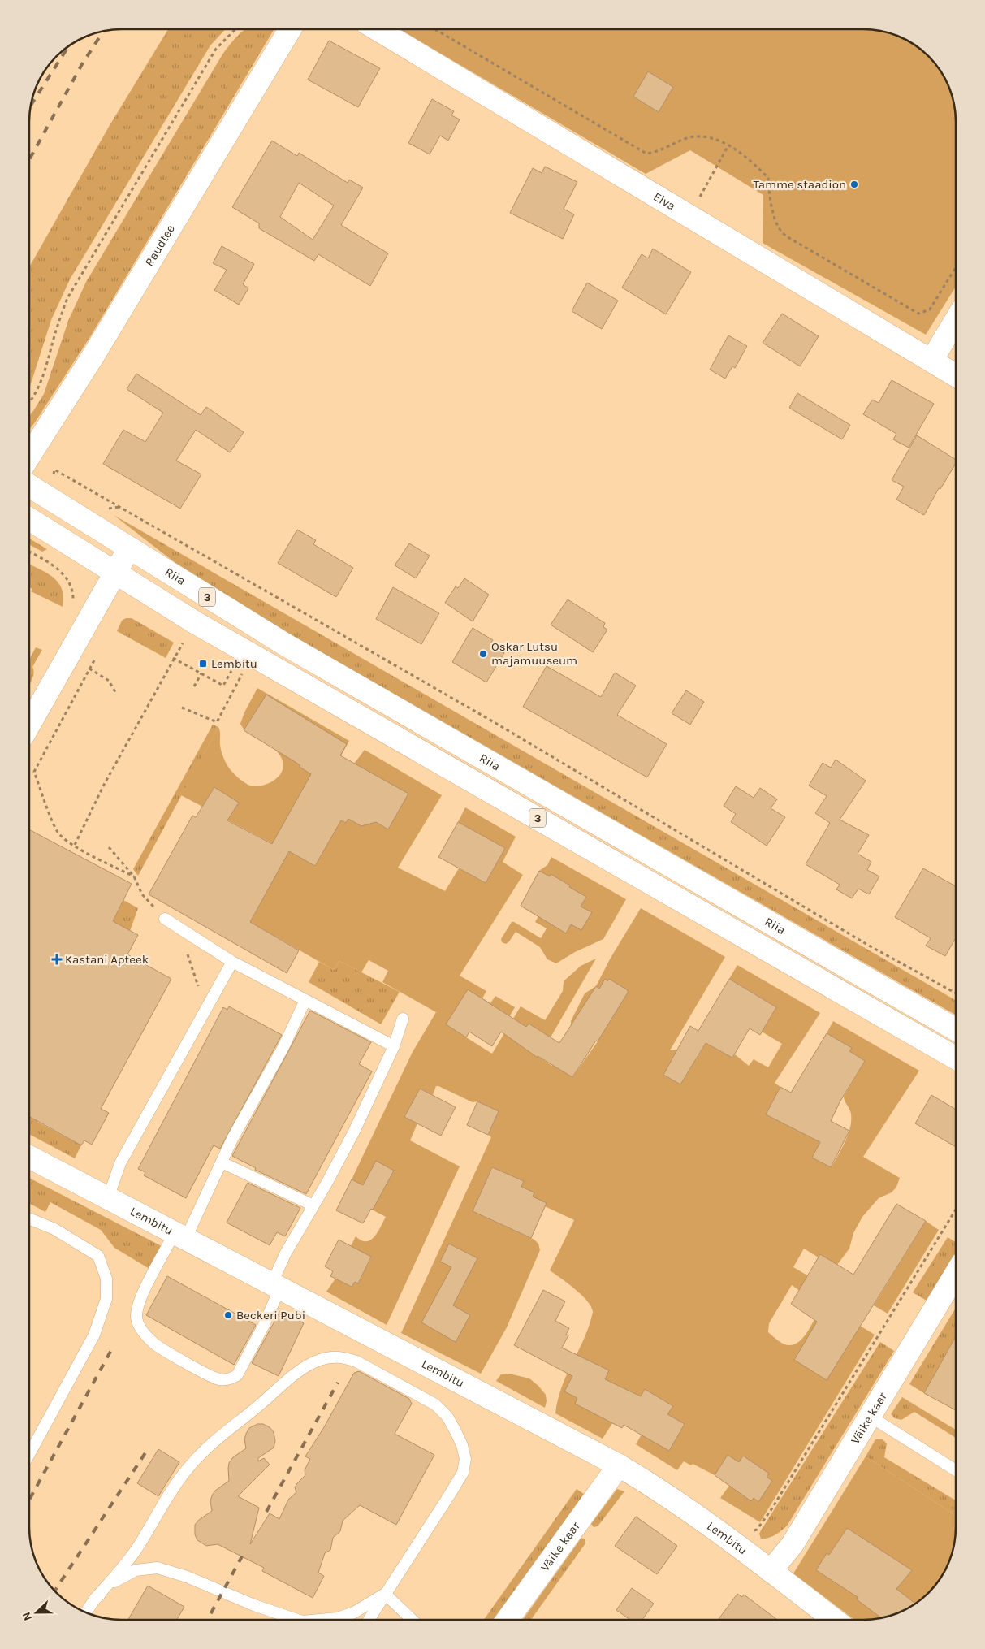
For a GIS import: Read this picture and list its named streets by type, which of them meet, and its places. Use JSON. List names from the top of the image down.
{
  "streets": {
    "main road": [
      "Elva",
      "Raudtee",
      "Riia",
      "3",
      "Lembitu",
      "Väike kaar"
    ]
  },
  "crossings": [
    ["Lembitu", "Väike kaar"]
  ],
  "places": {
    "other": ["Tamme staadion", "Oskar Lutsu majamuuseum", "Beckeri Pubi"],
    "transit": ["Lembitu"],
    "health": ["Kastani Apteek"]
  },
  "north": "left"
}
